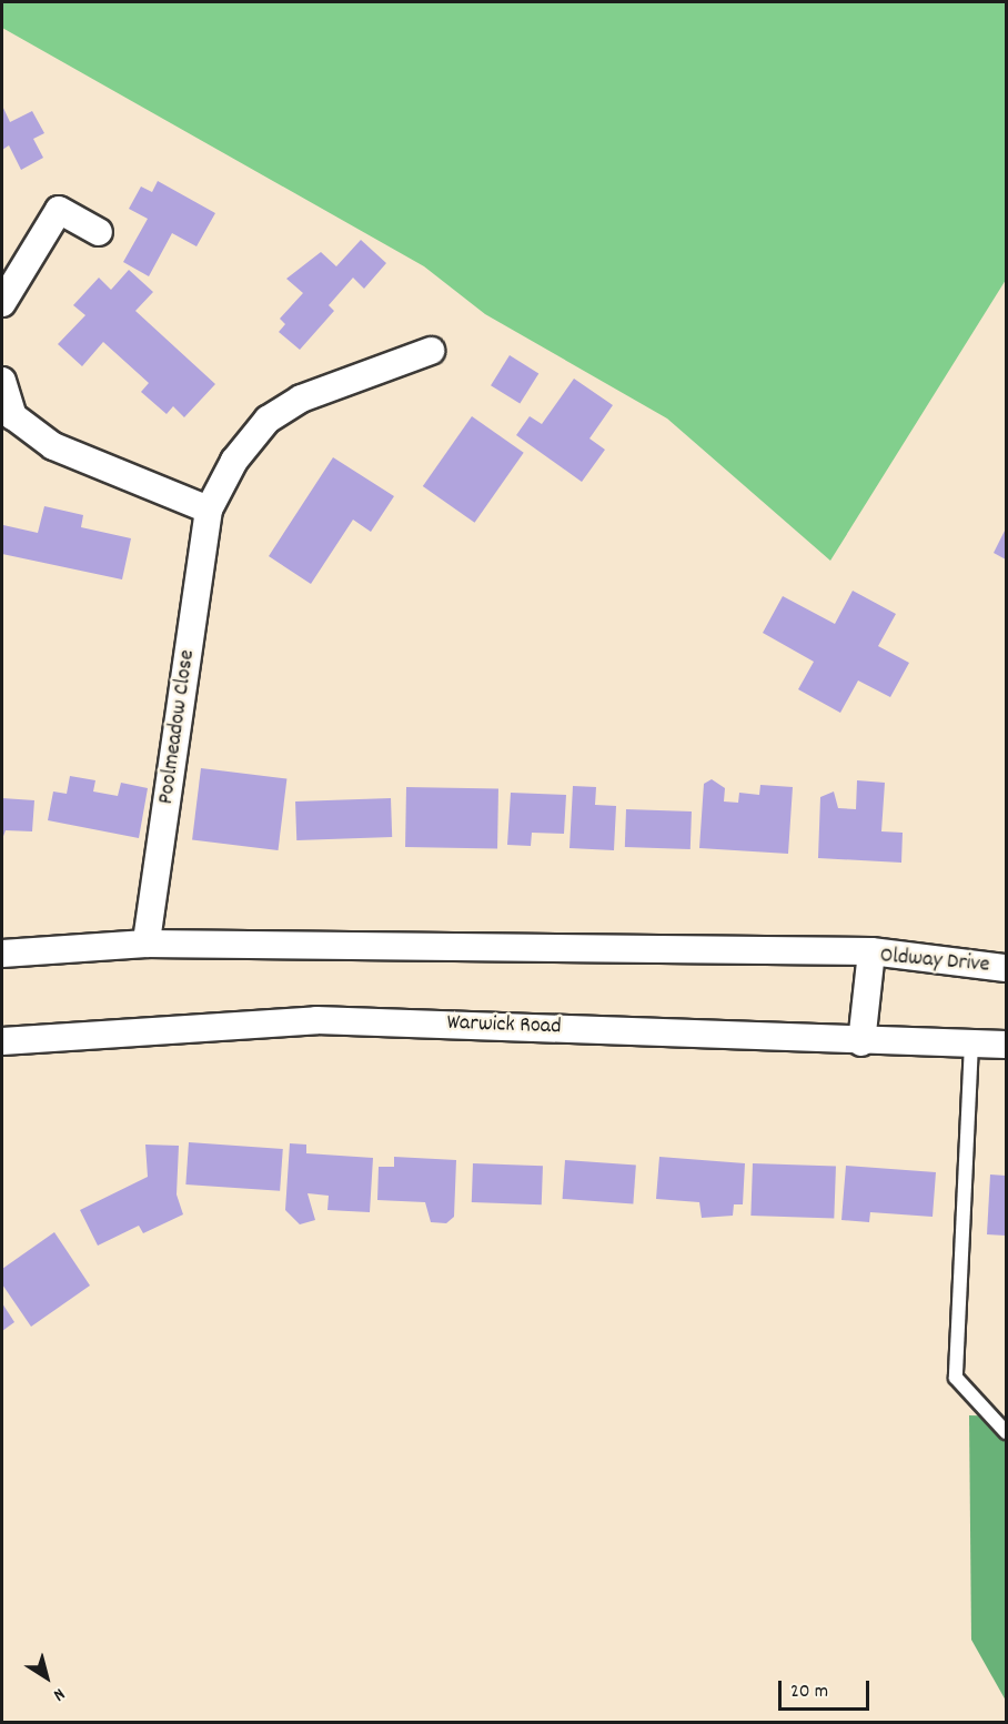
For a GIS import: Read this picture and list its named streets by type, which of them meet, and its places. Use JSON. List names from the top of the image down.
{
  "streets": {
    "street": ["Poolmeadow Close", "Oldway Drive", "Warwick Road"]
  },
  "crossings": [
    ["Oldway Drive", "Warwick Road"]
  ],
  "scale_bar": "20 m",
  "north": "bottom right"
}
